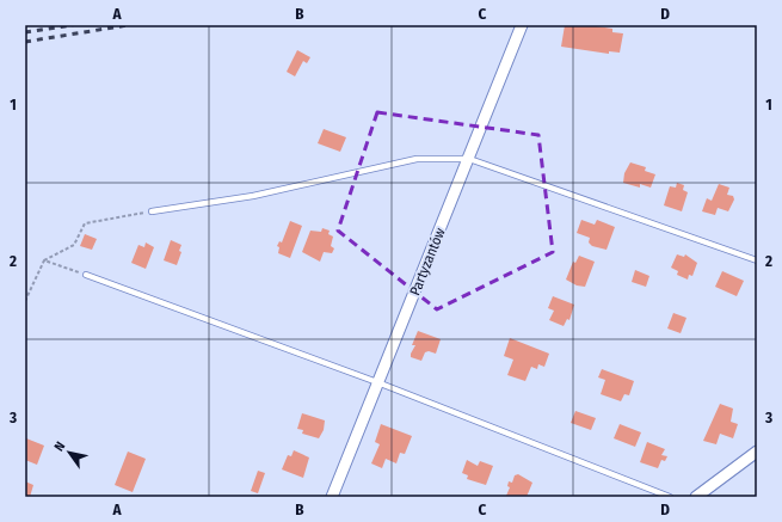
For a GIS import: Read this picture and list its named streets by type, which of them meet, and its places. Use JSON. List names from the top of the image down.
{
  "streets": {
    "street": ["Partyzantów"]
  },
  "north": "top left",
  "grid": {
    "columns": [
      "A",
      "B",
      "C",
      "D"
    ],
    "rows": ["1", "2", "3"]
  }
}
